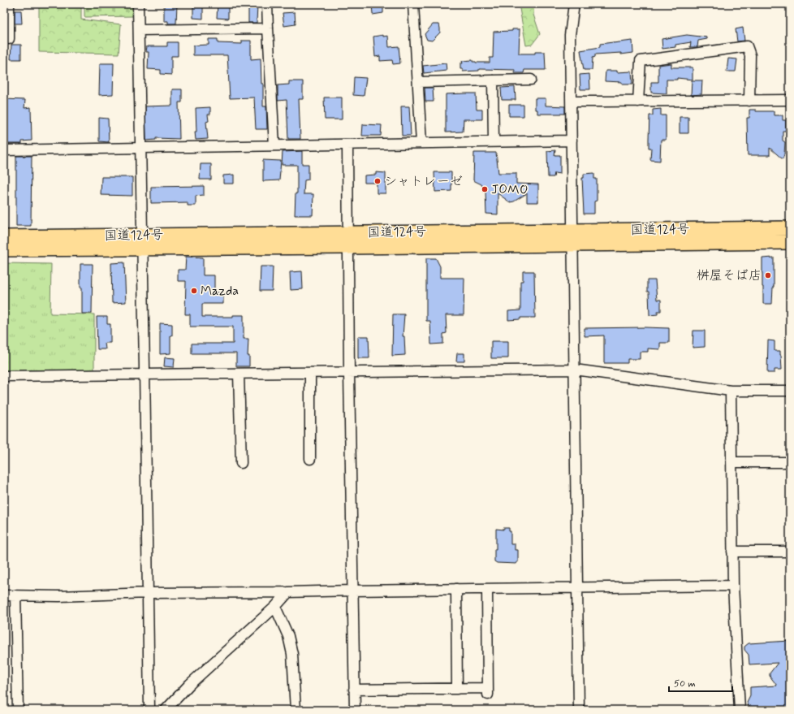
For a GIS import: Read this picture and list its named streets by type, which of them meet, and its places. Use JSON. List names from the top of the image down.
{
  "streets": {
    "highway": ["国道124号"]
  },
  "places": [
    "シャトレーゼ",
    "JOMO",
    "桝屋そば店",
    "Mazda"
  ],
  "scale_bar": "50 m"
}
